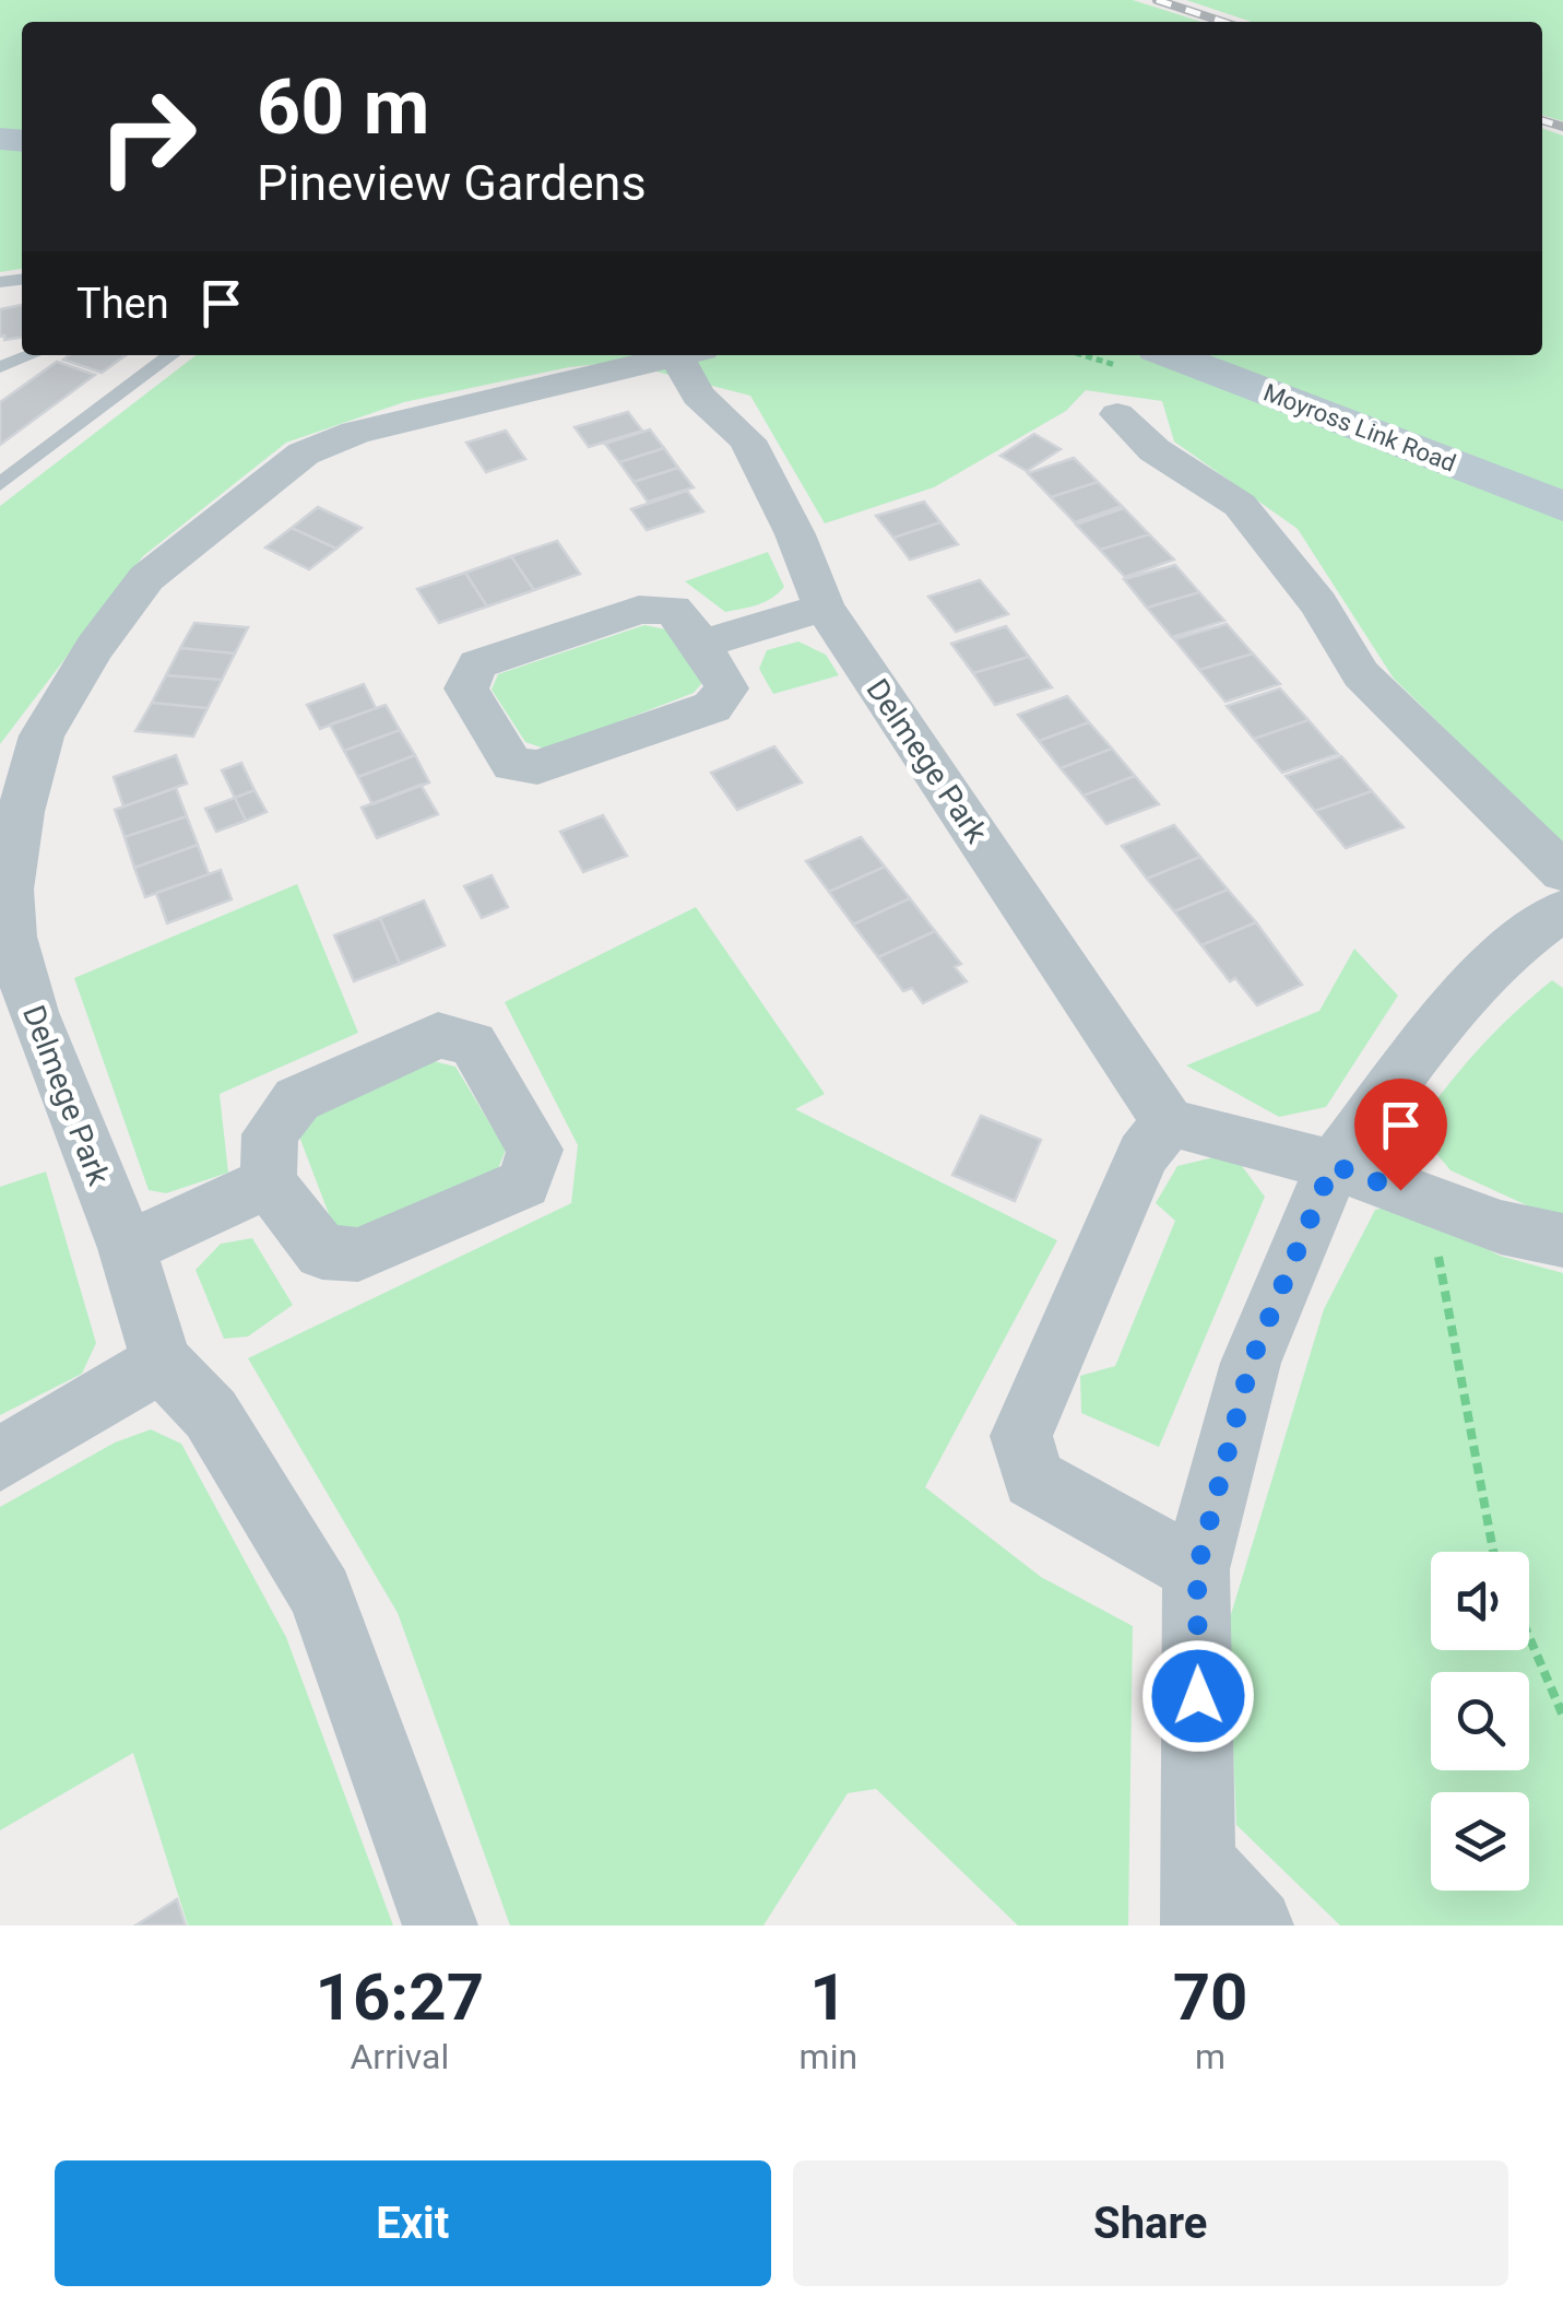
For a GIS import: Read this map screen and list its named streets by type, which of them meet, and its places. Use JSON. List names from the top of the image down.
{
  "streets": {
    "street": ["Moyross Link Road", "Delmege Park"]
  },
  "page": {
    "turn": ["60 m", "Pineview Gardens"],
    "then": "Then",
    "eta": [
      "16:27",
      "Arrival",
      "1",
      "min",
      "70",
      "m"
    ],
    "buttons": ["Exit", "Share"]
  }
}
